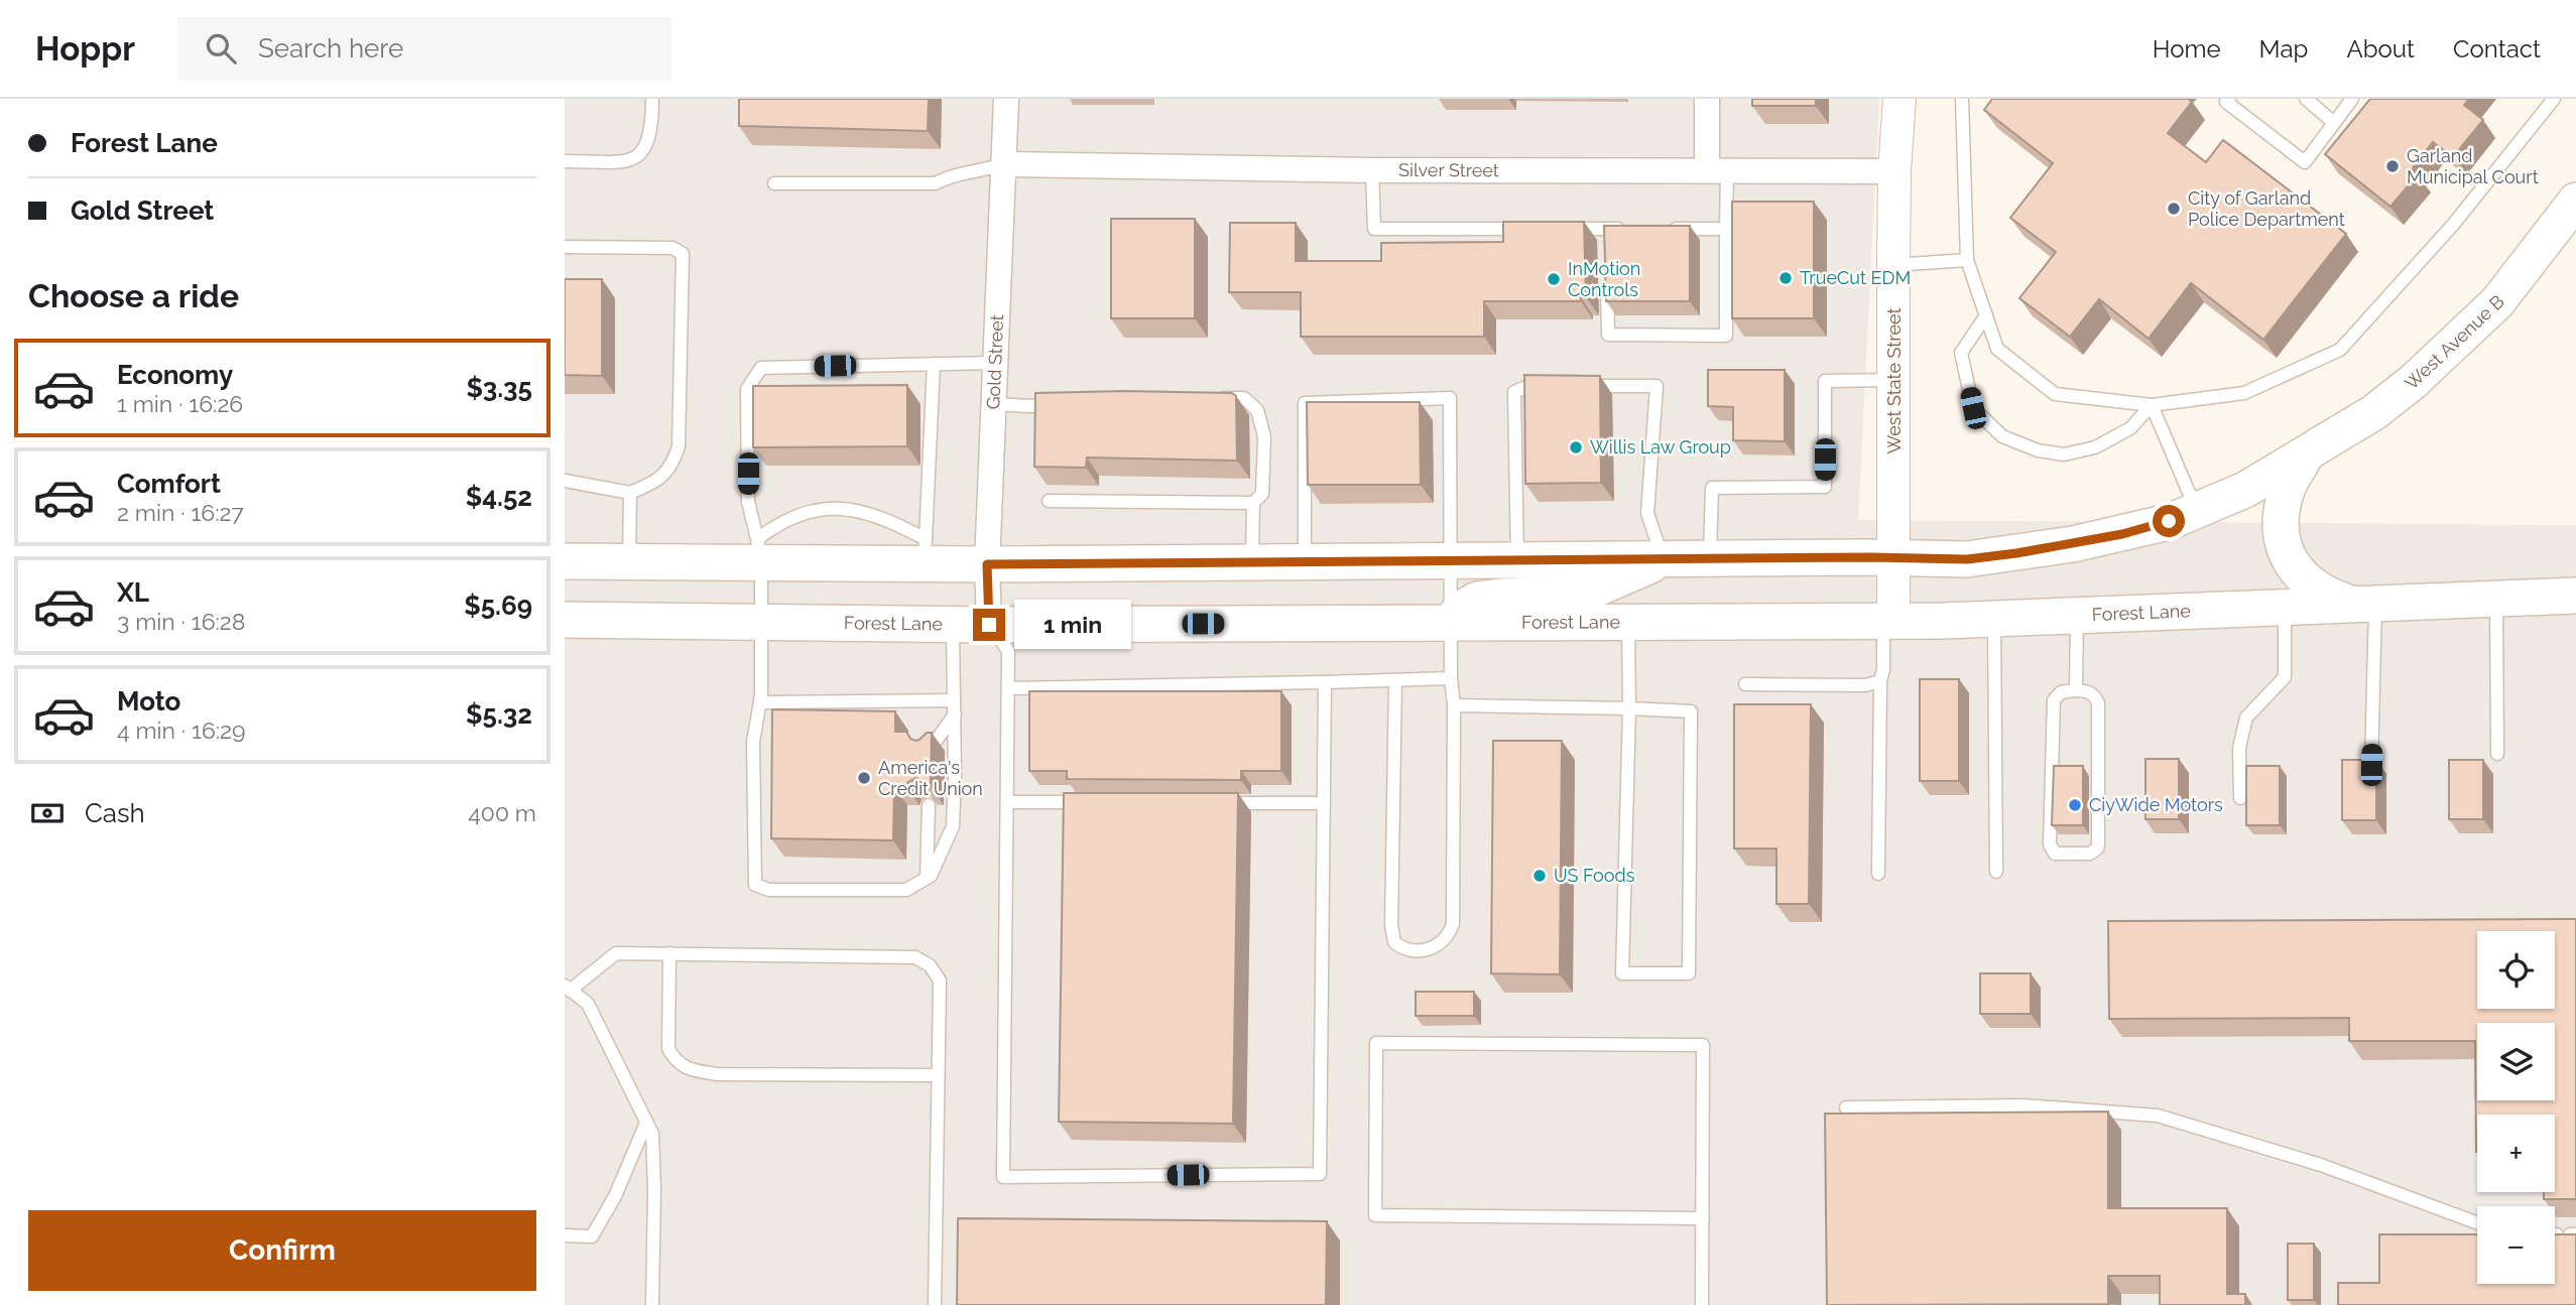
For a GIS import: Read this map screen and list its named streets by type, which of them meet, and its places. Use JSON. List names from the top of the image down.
{
  "streets": {
    "main road": ["West Avenue B", "Forest Lane"],
    "street": ["Silver Street", "Gold Street", "West State Street"]
  },
  "crossings": [
    ["Silver Street", "Gold Street"],
    ["Silver Street", "West State Street"],
    ["Gold Street", "Forest Lane"],
    ["West State Street", "Forest Lane"]
  ],
  "places": [
    "Garland Municipal Court",
    "City of Garland Police Department",
    "TrueCut EDM",
    "InMotion Controls",
    "Willis Law Group",
    "America's Credit Union",
    "CiyWide Motors",
    "US Foods"
  ],
  "page": {
    "header": "Hoppr",
    "search": "Search here",
    "nav": [
      "Home",
      "Map",
      "About",
      "Contact"
    ],
    "banner": ["Forest Lane", "Gold Street"],
    "heading": "Choose a ride",
    "list": [
      {
        "name": "Economy",
        "note": "1 min · 16:26",
        "value": "$3.35"
      },
      {
        "name": "Comfort",
        "note": "2 min · 16:27",
        "value": "$4.52"
      },
      {
        "name": "XL",
        "note": "3 min · 16:28",
        "value": "$5.69"
      },
      {
        "name": "Moto",
        "note": "4 min · 16:29",
        "value": "$5.32"
      }
    ],
    "bubble": "1 min",
    "pay": ["Cash", "400 m"],
    "map_buttons": ["+", "−"],
    "buttons": "Confirm"
  }
}
